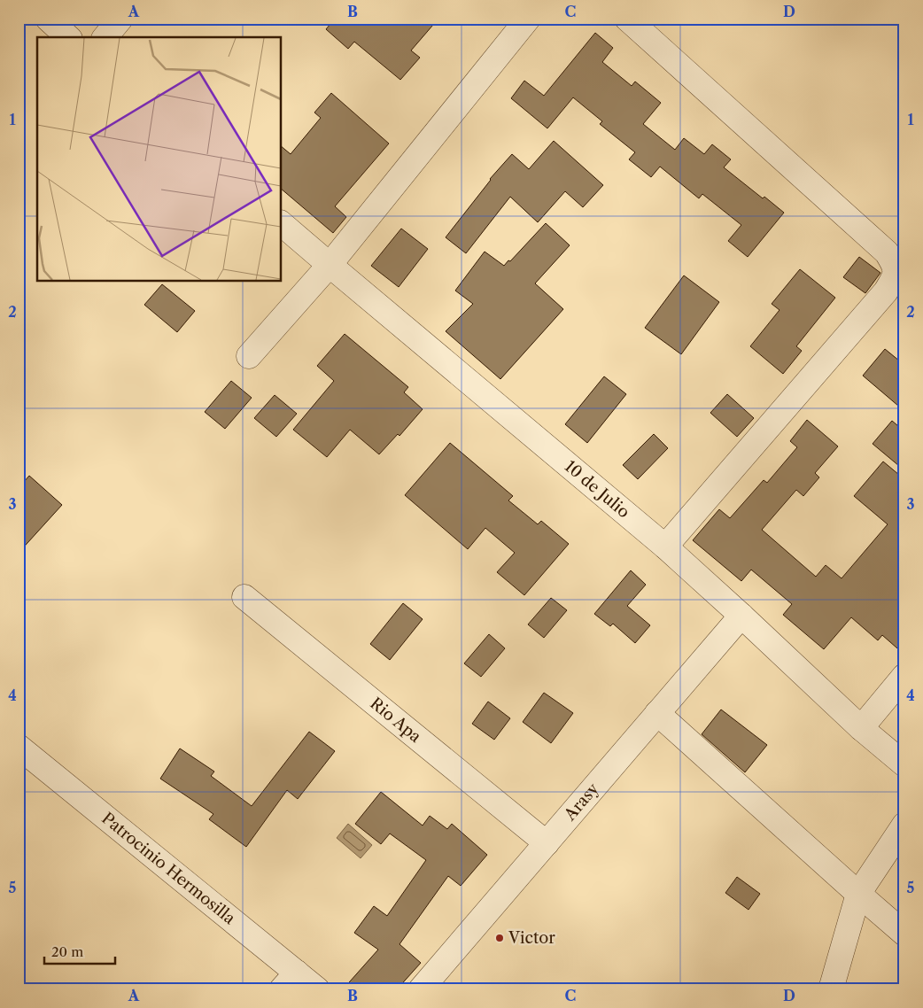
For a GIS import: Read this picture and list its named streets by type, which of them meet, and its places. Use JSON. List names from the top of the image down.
{
  "streets": {
    "street": [
      "10 de Julio",
      "Rio Apa",
      "Arasy",
      "Patrocinio Hermosilla"
    ]
  },
  "crossings": [
    ["10 de Julio", "Arasy"],
    ["Rio Apa", "Arasy"]
  ],
  "places": ["Victor"],
  "scale_bar": "20 m",
  "grid": {
    "columns": [
      "A",
      "B",
      "C",
      "D"
    ],
    "rows": [
      "1",
      "2",
      "3",
      "4",
      "5"
    ]
  }
}
